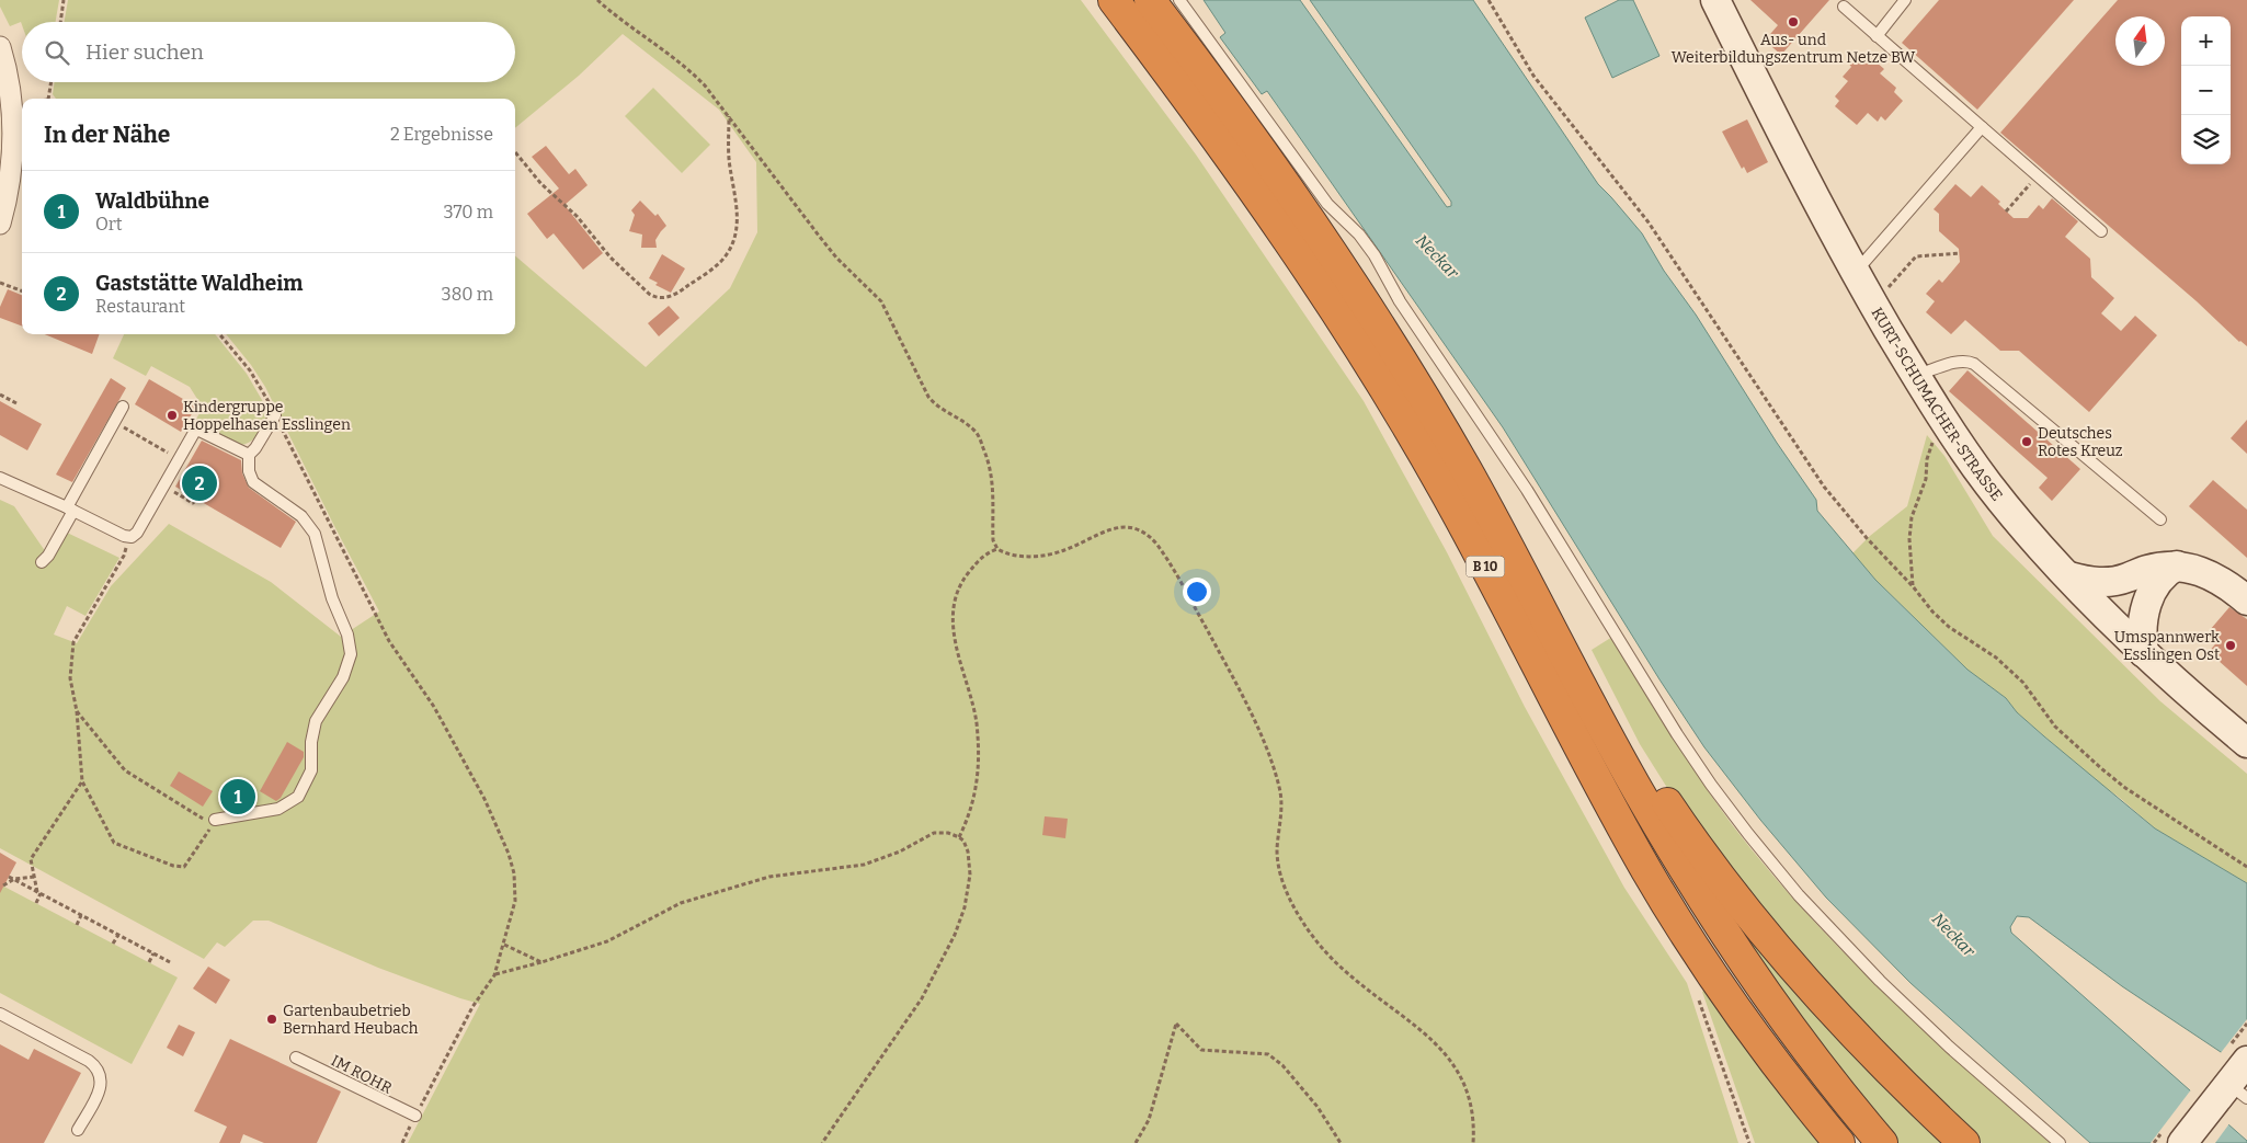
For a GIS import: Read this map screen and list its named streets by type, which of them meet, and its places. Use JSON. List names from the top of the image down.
{
  "streets": {
    "highway": ["B 10"],
    "street": ["KURT-SCHUMACHER-STRASSE"],
    "lane": ["IM ROHR"]
  },
  "water": ["Neckar"],
  "places": [
    "Aus- und Weiterbildungszentrum Netze BW",
    "Kindergruppe Hoppelhasen Esslingen",
    "Deutsches Rotes Kreuz",
    "Umspannwerk Esslingen Ost",
    "Gartenbaubetrieb Bernhard Heubach"
  ],
  "north": "top",
  "page": {
    "map_buttons": ["+", "−"],
    "search": "Hier suchen",
    "heading": ["In der Nähe", "2 Ergebnisse"],
    "list": [
      {
        "mark": "1",
        "name": "Waldbühne",
        "note": "Ort",
        "value": "370 m"
      },
      {
        "mark": "2",
        "name": "Gaststätte Waldheim",
        "note": "Restaurant",
        "value": "380 m"
      }
    ],
    "pins": ["2", "1"]
  }
}
